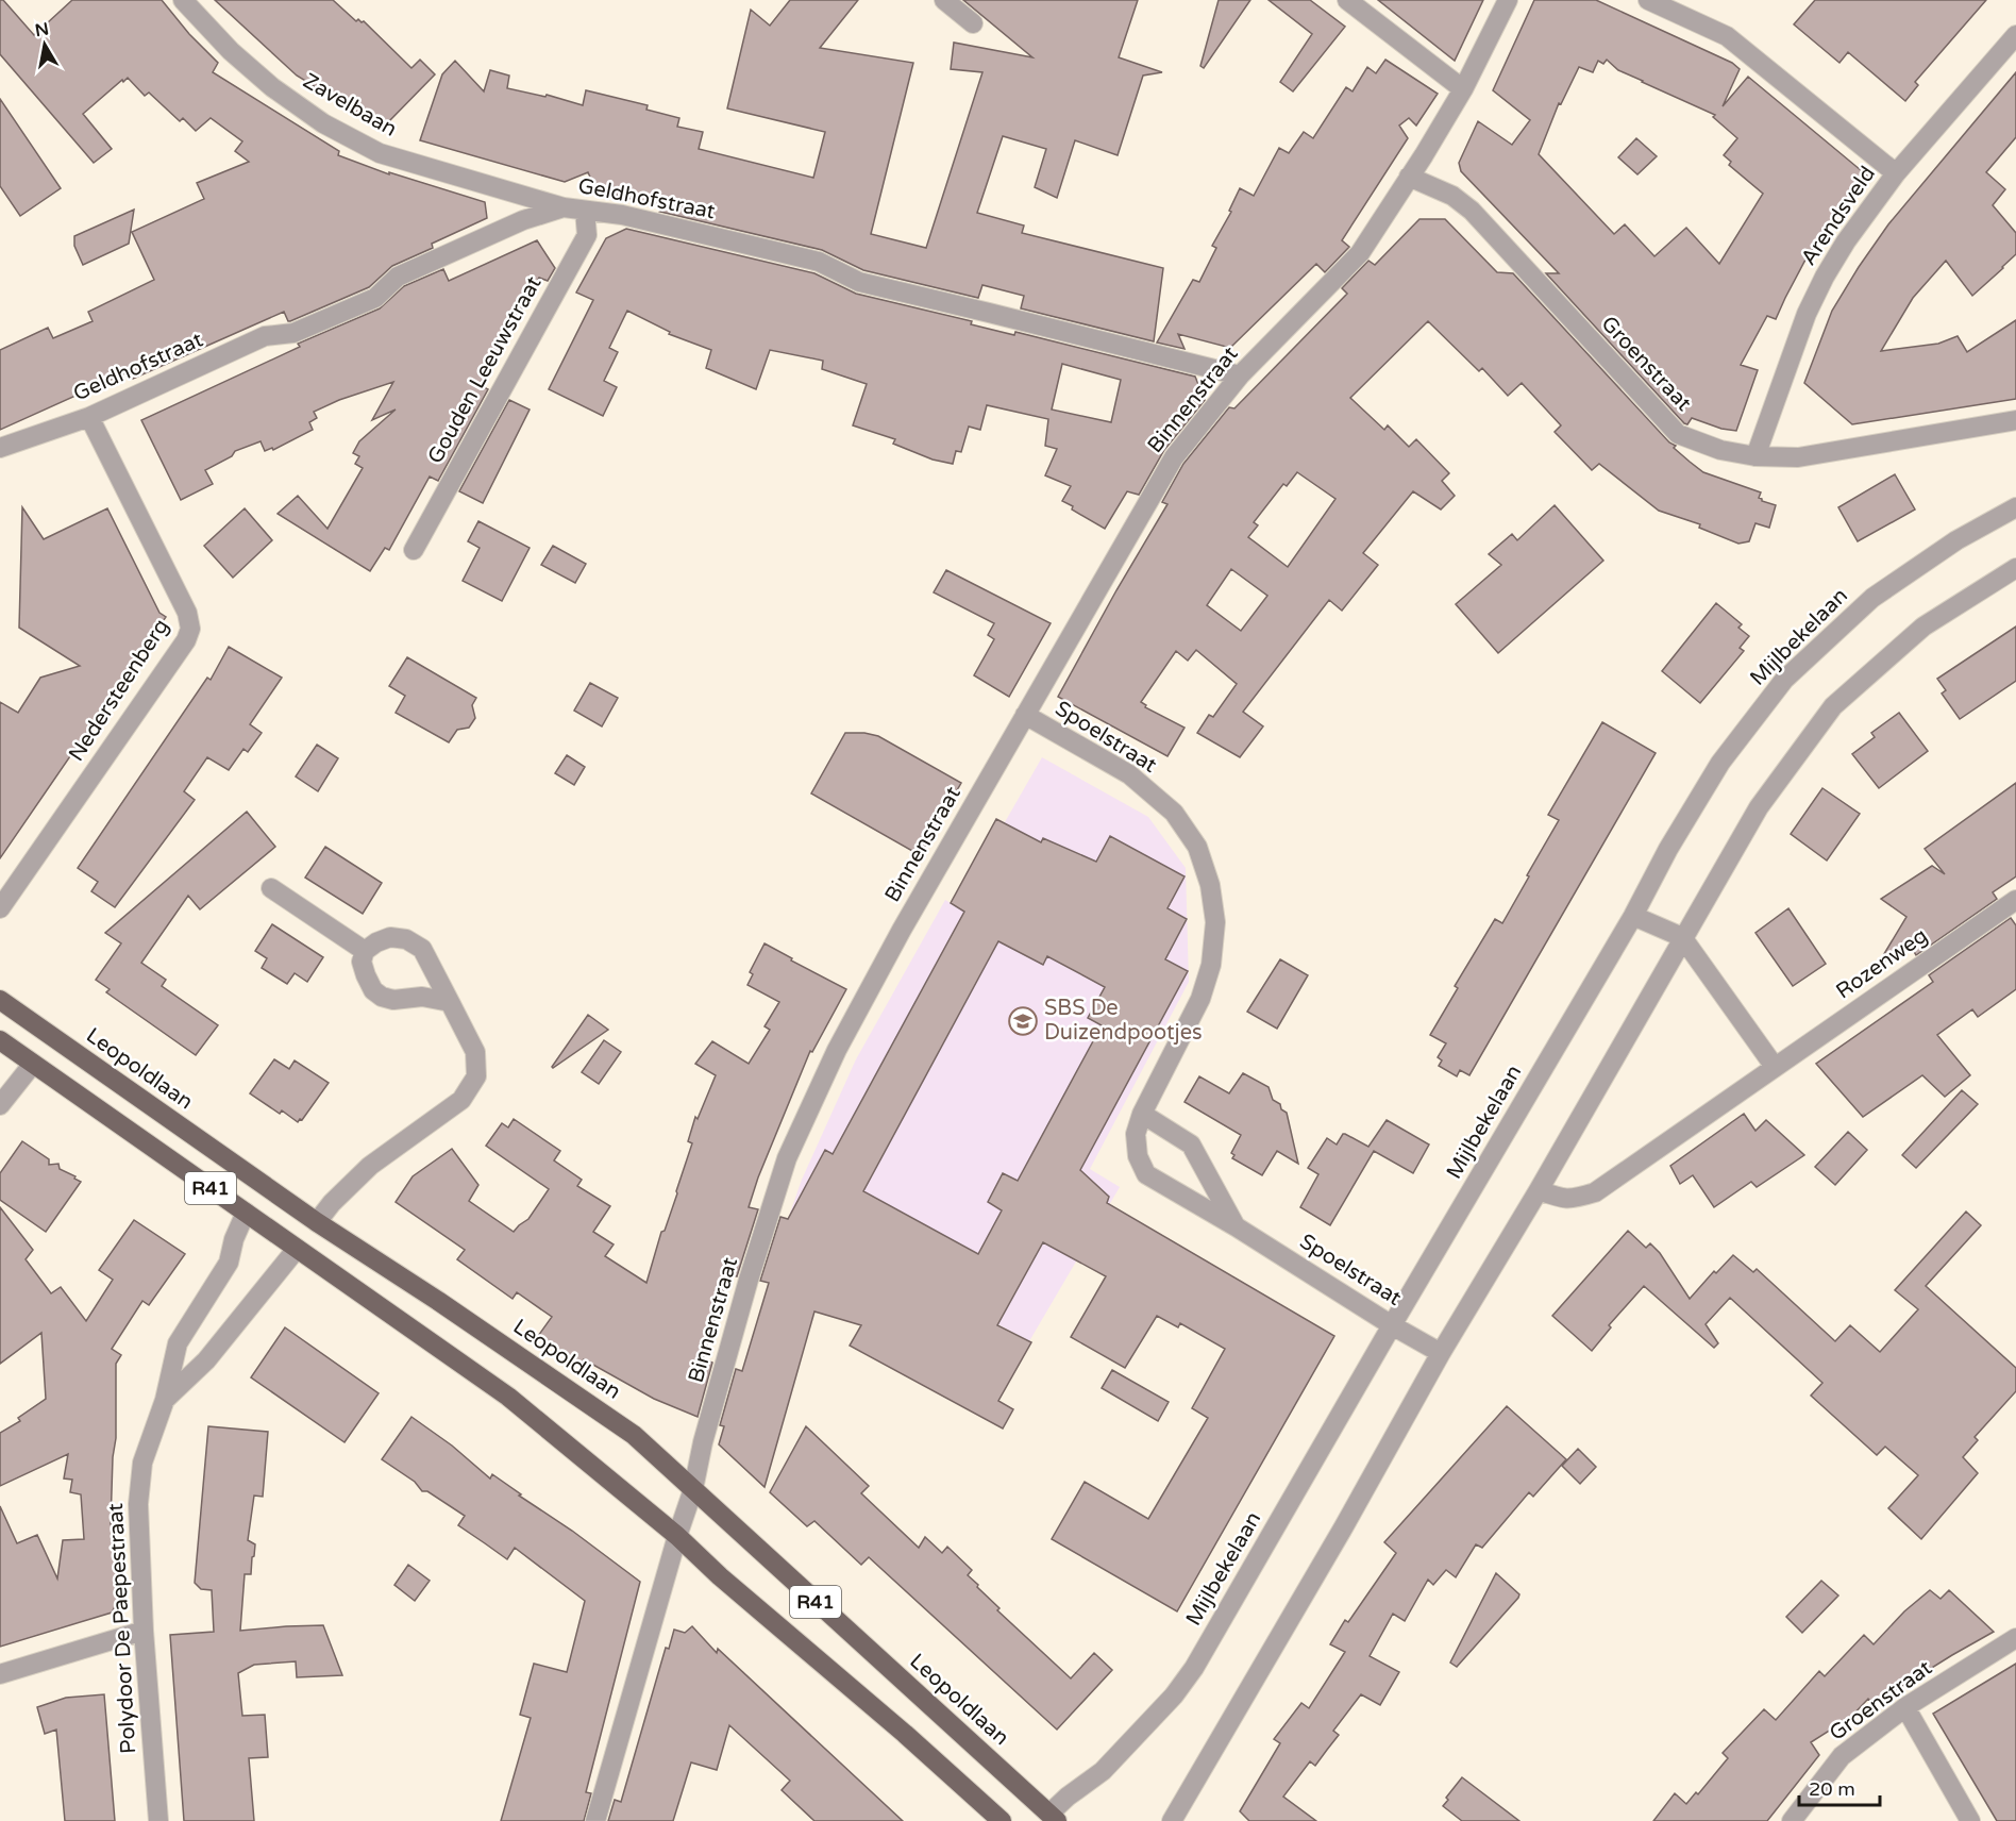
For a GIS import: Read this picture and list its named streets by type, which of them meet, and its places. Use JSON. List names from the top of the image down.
{
  "streets": {
    "main road": ["Leopoldlaan", "R41"],
    "street": [
      "Zavelbaan",
      "Geldhofstraat",
      "Arendsveld",
      "Groenstraat",
      "Gouden Leeuwstraat",
      "Binnenstraat",
      "Mijlbekelaan",
      "Nedersteenberg",
      "Spoelstraat",
      "Rozenweg",
      "Polydoor De Paepestraat"
    ]
  },
  "crossings": [
    ["Zavelbaan", "Geldhofstraat"],
    ["Geldhofstraat", "Gouden Leeuwstraat"],
    ["Geldhofstraat", "Binnenstraat"],
    ["Geldhofstraat", "Nedersteenberg"],
    ["Arendsveld", "Groenstraat"],
    ["Groenstraat", "Binnenstraat"],
    ["Binnenstraat", "Spoelstraat"],
    ["Binnenstraat", "Leopoldlaan"],
    ["Binnenstraat", "R41"],
    ["Mijlbekelaan", "Spoelstraat"],
    ["Mijlbekelaan", "Leopoldlaan"],
    ["R41", "Polydoor De Paepestraat"]
  ],
  "places": {
    "school or university": ["SBS De Duizendpootjes"]
  },
  "scale_bar": "20 m",
  "north": "top"
}
